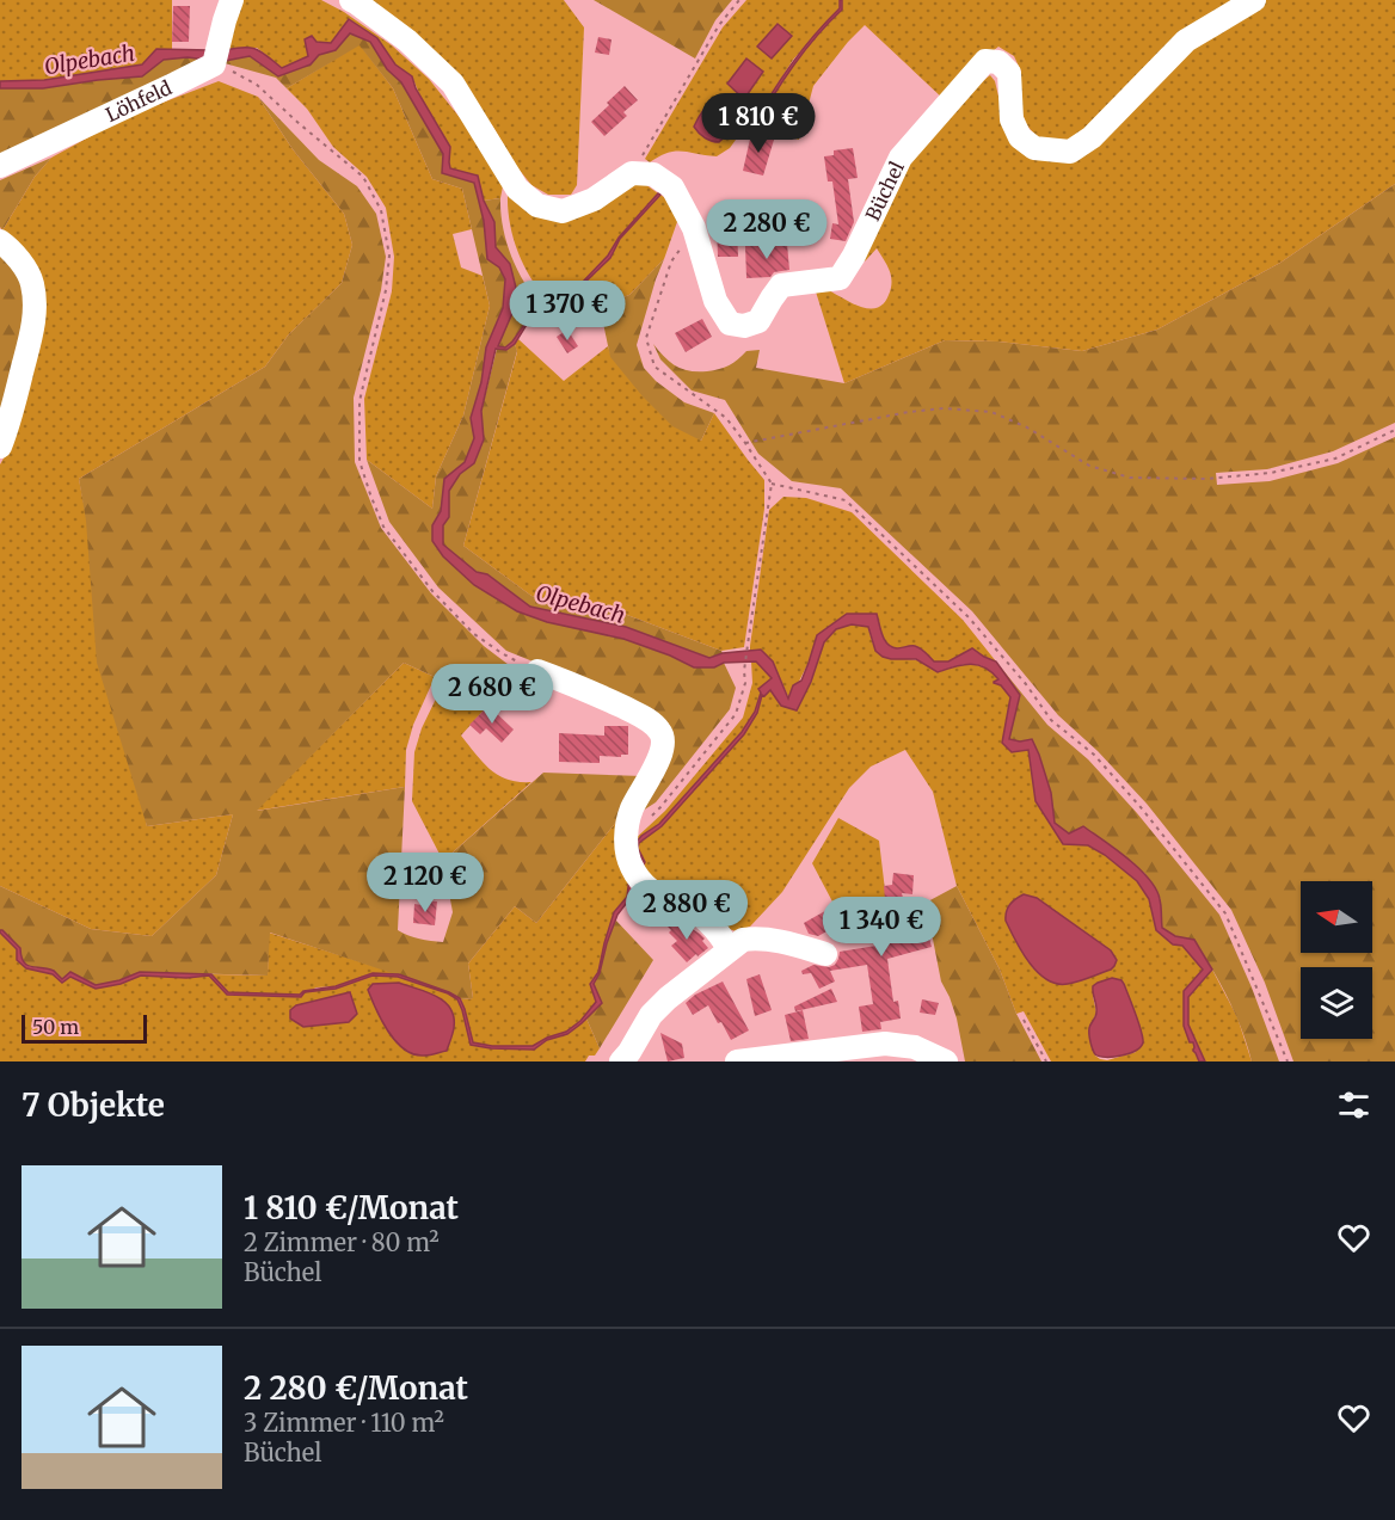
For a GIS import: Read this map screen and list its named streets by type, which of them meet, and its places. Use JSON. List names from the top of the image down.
{
  "streets": {
    "street": ["Löhfeld", "Büchel"]
  },
  "water": ["Olpebach"],
  "scale_bar": "50 m",
  "north": "left",
  "page": {
    "price": [
      "1 810 €",
      "2 280 €",
      "1 370 €",
      "2 680 €",
      "2 120 €",
      "2 880 €",
      "1 340 €"
    ],
    "scale": "50 m",
    "heading": "7 Objekte",
    "list": [
      {
        "name": "1 810 €/Monat",
        "note": "2 Zimmer · 80 m² · Büchel"
      },
      {
        "name": "2 280 €/Monat",
        "note": "3 Zimmer · 110 m² · Büchel"
      }
    ]
  }
}
